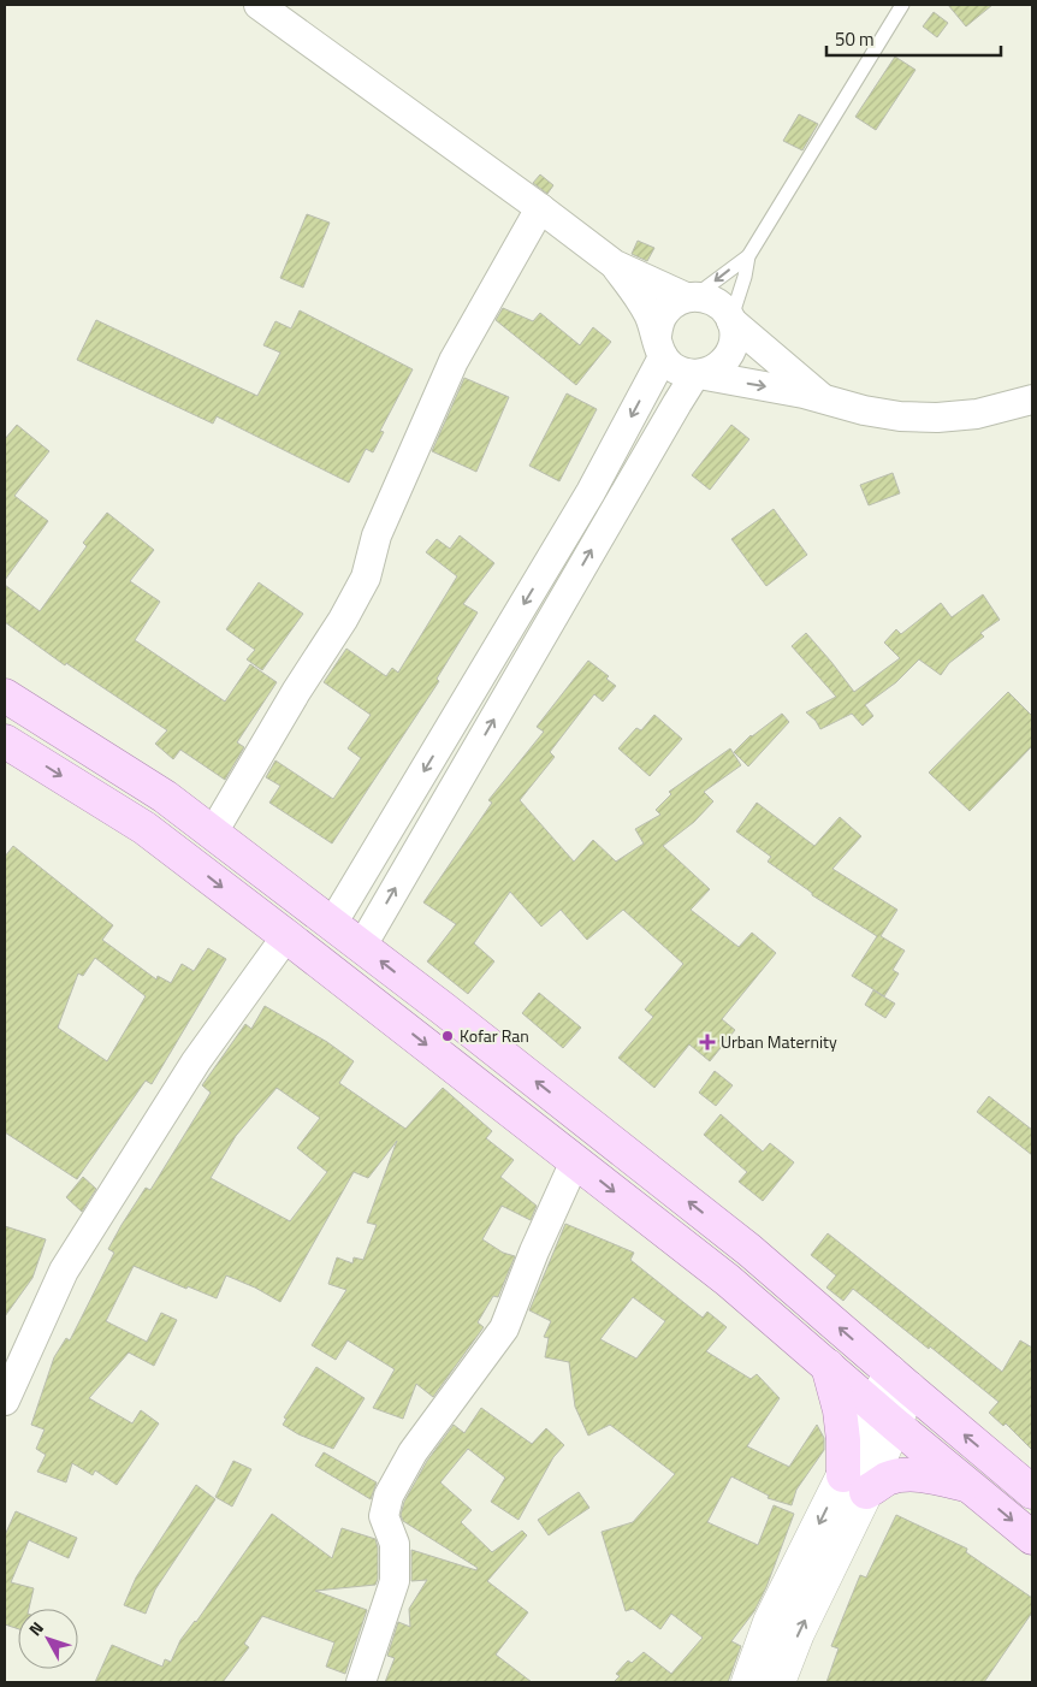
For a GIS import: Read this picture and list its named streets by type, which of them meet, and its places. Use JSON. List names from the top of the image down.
{
  "places": {
    "other": ["Kofar Ran"],
    "health": ["Urban Maternity"]
  },
  "scale_bar": "50 m",
  "north": "top left"
}
